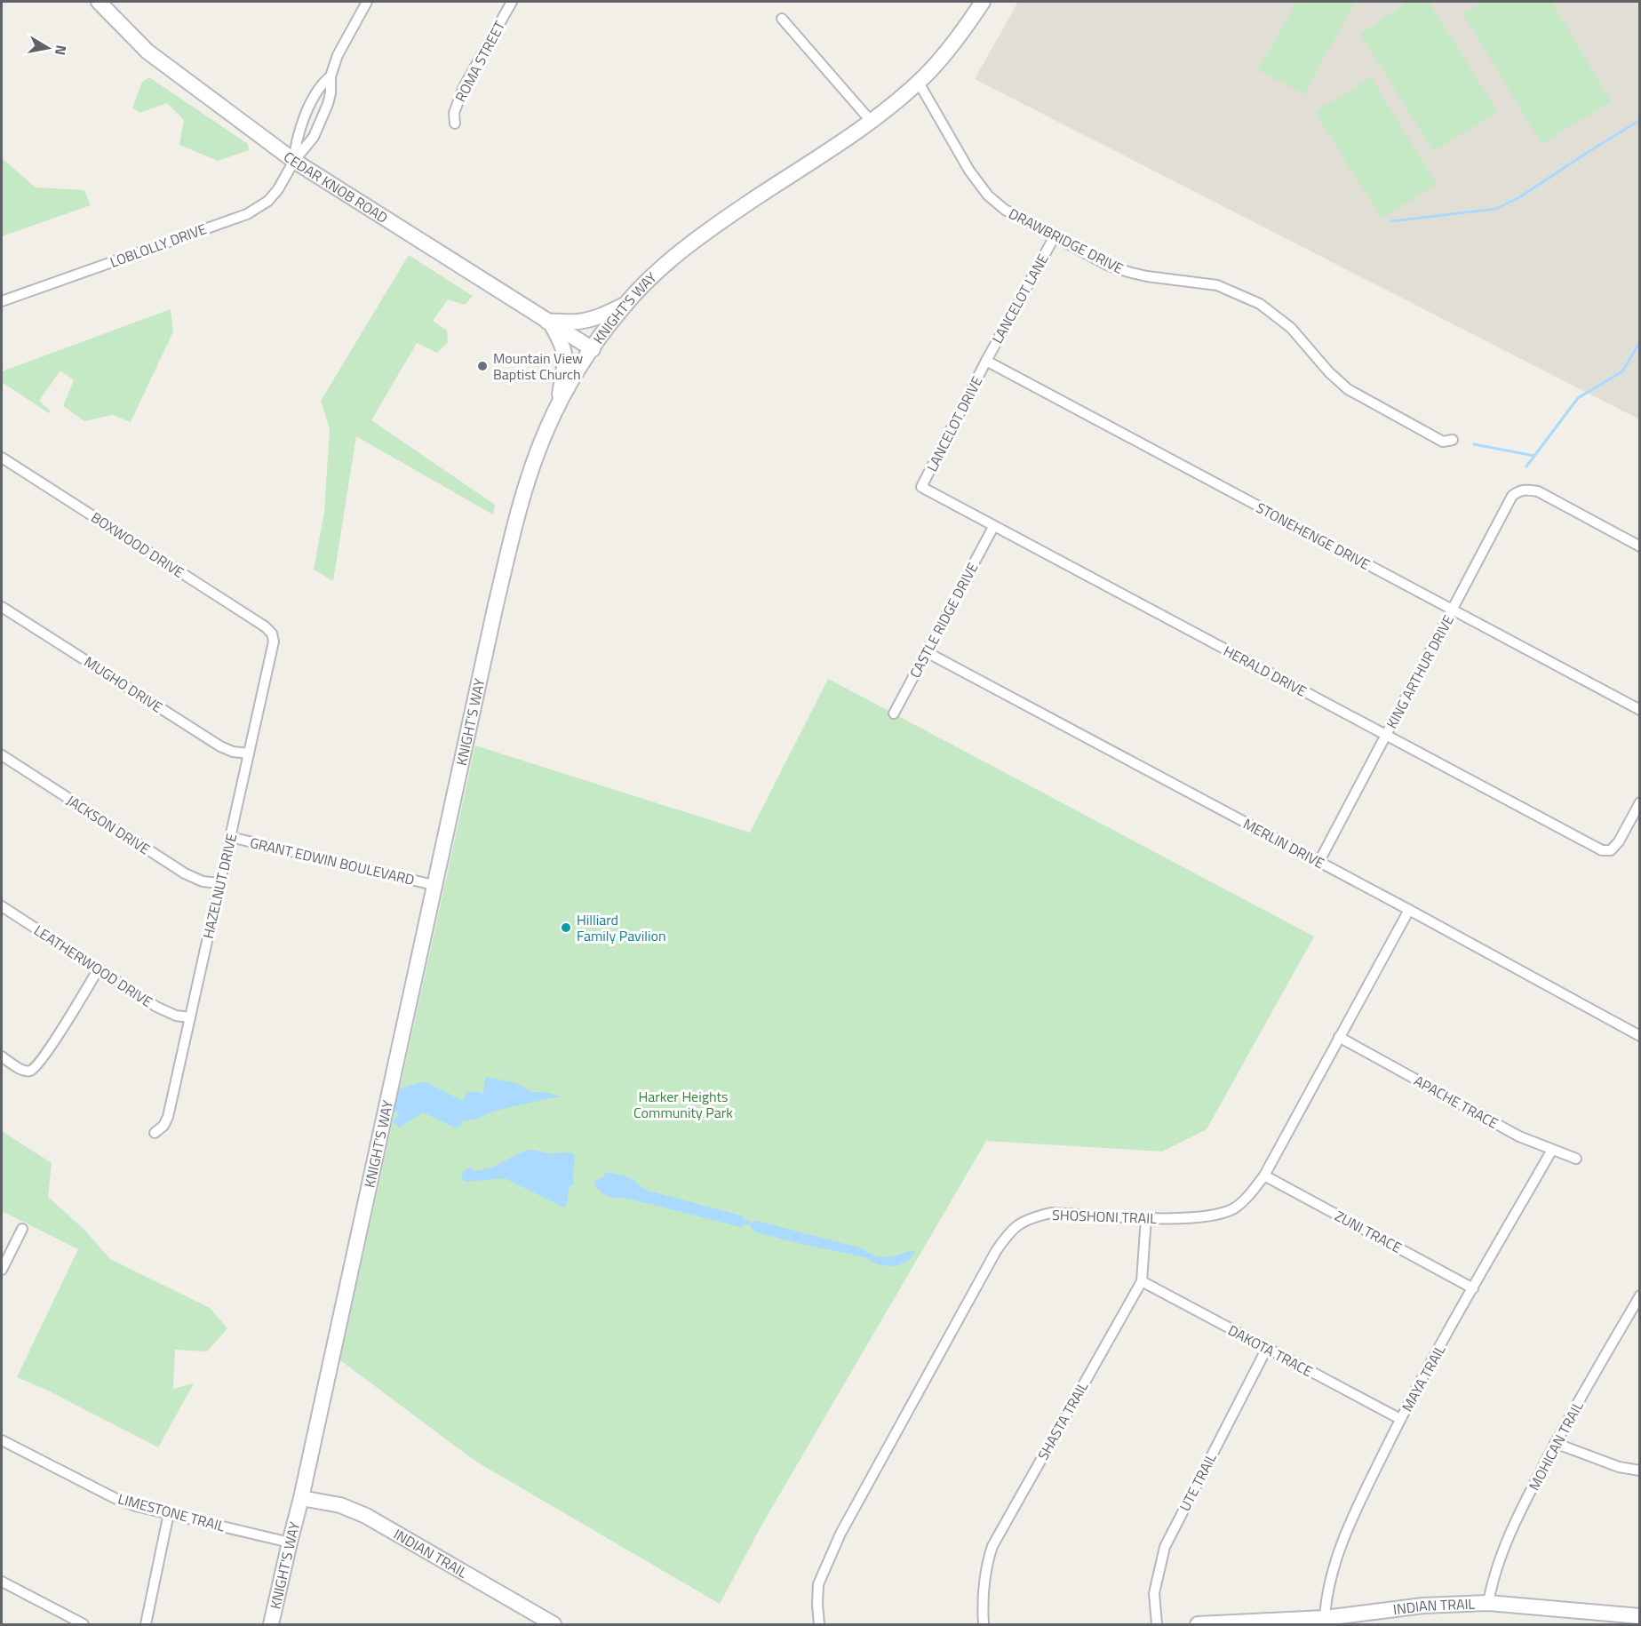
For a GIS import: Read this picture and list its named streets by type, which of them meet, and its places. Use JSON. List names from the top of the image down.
{
  "streets": {
    "main road": ["CEDAR KNOB ROAD", "KNIGHT'S WAY", "INDIAN TRAIL"],
    "street": [
      "ROMA STREET",
      "DRAWBRIDGE DRIVE",
      "LOBLOLLY DRIVE",
      "LANCELOT LANE",
      "LANCELOT DRIVE",
      "STONEHENGE DRIVE",
      "BOXWOOD DRIVE",
      "CASTLE RIDGE DRIVE",
      "HERALD DRIVE",
      "KING ARTHUR DRIVE",
      "MUGHO DRIVE",
      "JACKSON DRIVE",
      "MERLIN DRIVE",
      "GRANT EDWIN BOULEVARD",
      "HAZELNUT DRIVE",
      "LEATHERWOOD DRIVE",
      "APACHE TRACE",
      "SHOSHONI TRAIL",
      "ZUNI TRACE",
      "DAKOTA TRACE",
      "MAYA TRAIL",
      "SHASTA TRAIL",
      "MOHICAN TRAIL",
      "UTE TRAIL",
      "LIMESTONE TRAIL"
    ]
  },
  "crossings": [
    ["CEDAR KNOB ROAD", "LOBLOLLY DRIVE"],
    ["CEDAR KNOB ROAD", "KNIGHT'S WAY"],
    ["DRAWBRIDGE DRIVE", "LANCELOT LANE"],
    ["DRAWBRIDGE DRIVE", "KNIGHT'S WAY"],
    ["LANCELOT LANE", "LANCELOT DRIVE"],
    ["LANCELOT LANE", "STONEHENGE DRIVE"],
    ["KNIGHT'S WAY", "GRANT EDWIN BOULEVARD"],
    ["KNIGHT'S WAY", "LIMESTONE TRAIL"],
    ["KNIGHT'S WAY", "INDIAN TRAIL"],
    ["LANCELOT DRIVE", "STONEHENGE DRIVE"],
    ["LANCELOT DRIVE", "HERALD DRIVE"],
    ["STONEHENGE DRIVE", "KING ARTHUR DRIVE"],
    ["BOXWOOD DRIVE", "HAZELNUT DRIVE"],
    ["CASTLE RIDGE DRIVE", "HERALD DRIVE"],
    ["CASTLE RIDGE DRIVE", "MERLIN DRIVE"],
    ["HERALD DRIVE", "KING ARTHUR DRIVE"],
    ["KING ARTHUR DRIVE", "MERLIN DRIVE"],
    ["MUGHO DRIVE", "HAZELNUT DRIVE"],
    ["JACKSON DRIVE", "HAZELNUT DRIVE"],
    ["MERLIN DRIVE", "SHOSHONI TRAIL"],
    ["GRANT EDWIN BOULEVARD", "HAZELNUT DRIVE"],
    ["HAZELNUT DRIVE", "LEATHERWOOD DRIVE"],
    ["APACHE TRACE", "SHOSHONI TRAIL"],
    ["APACHE TRACE", "MAYA TRAIL"],
    ["SHOSHONI TRAIL", "ZUNI TRACE"],
    ["SHOSHONI TRAIL", "SHASTA TRAIL"],
    ["ZUNI TRACE", "MAYA TRAIL"],
    ["DAKOTA TRACE", "MAYA TRAIL"],
    ["DAKOTA TRACE", "SHASTA TRAIL"],
    ["DAKOTA TRACE", "UTE TRAIL"],
    ["MAYA TRAIL", "INDIAN TRAIL"],
    ["MOHICAN TRAIL", "INDIAN TRAIL"]
  ],
  "parks": ["Harker Heights Community Park"],
  "places": ["Mountain View Baptist Church", "Hilliard Family Pavilion"],
  "north": "right"
}
